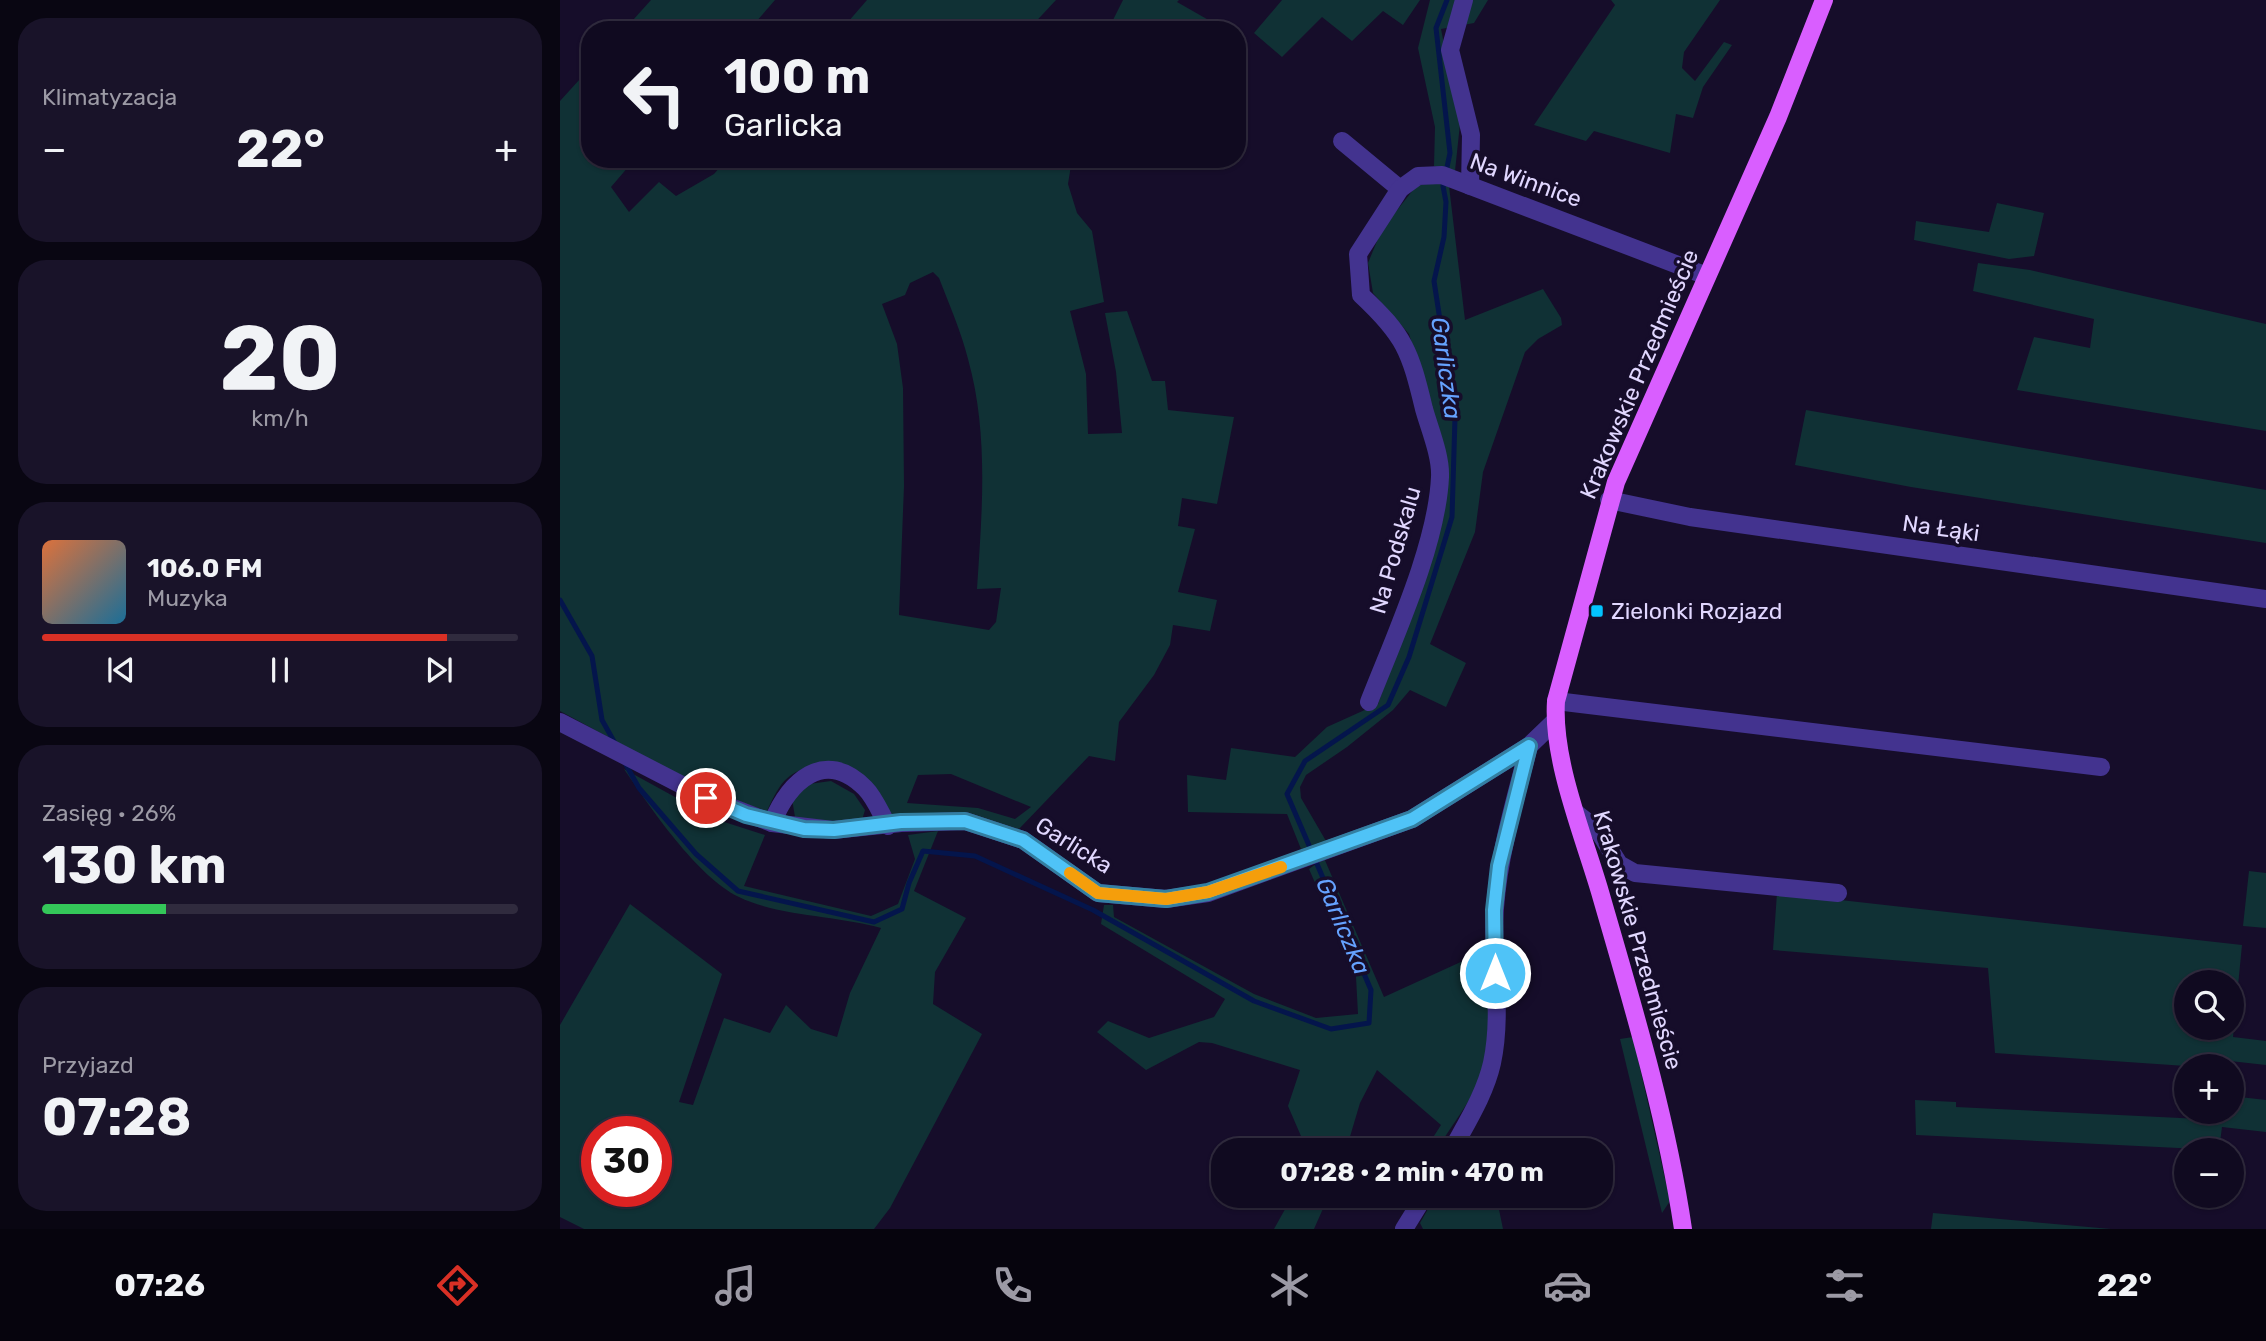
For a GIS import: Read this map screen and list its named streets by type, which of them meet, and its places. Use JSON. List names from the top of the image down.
{
  "streets": {
    "main road": ["Krakowskie Przedmieście"],
    "street": [
      "Na Winnice",
      "Na Łąki",
      "Na Podskalu",
      "Garlicka"
    ]
  },
  "crossings": [
    ["Na Winnice", "Krakowskie Przedmieście"],
    ["Na Winnice", "Na Podskalu"],
    ["Krakowskie Przedmieście", "Na Łąki"],
    ["Krakowskie Przedmieście", "Garlicka"]
  ],
  "water": ["Garliczka"],
  "places": {
    "transit": ["Zielonki Rozjazd"]
  },
  "page": {
    "tile": [
      "Klimatyzacja",
      ["20", "km/h"],
      ["Zasięg · 26%", "130 km"],
      ["Przyjazd", "07:28"]
    ],
    "turn": ["100 m", "Garlicka"],
    "heat": ["−", "22°", "+"],
    "song": ["106.0 FM", "Muzyka"],
    "map_buttons": ["+", "−"],
    "limit": "30",
    "trip": "07:28 · 2 min · 470 m",
    "tabs": ["07:26", "22°"]
  }
}
